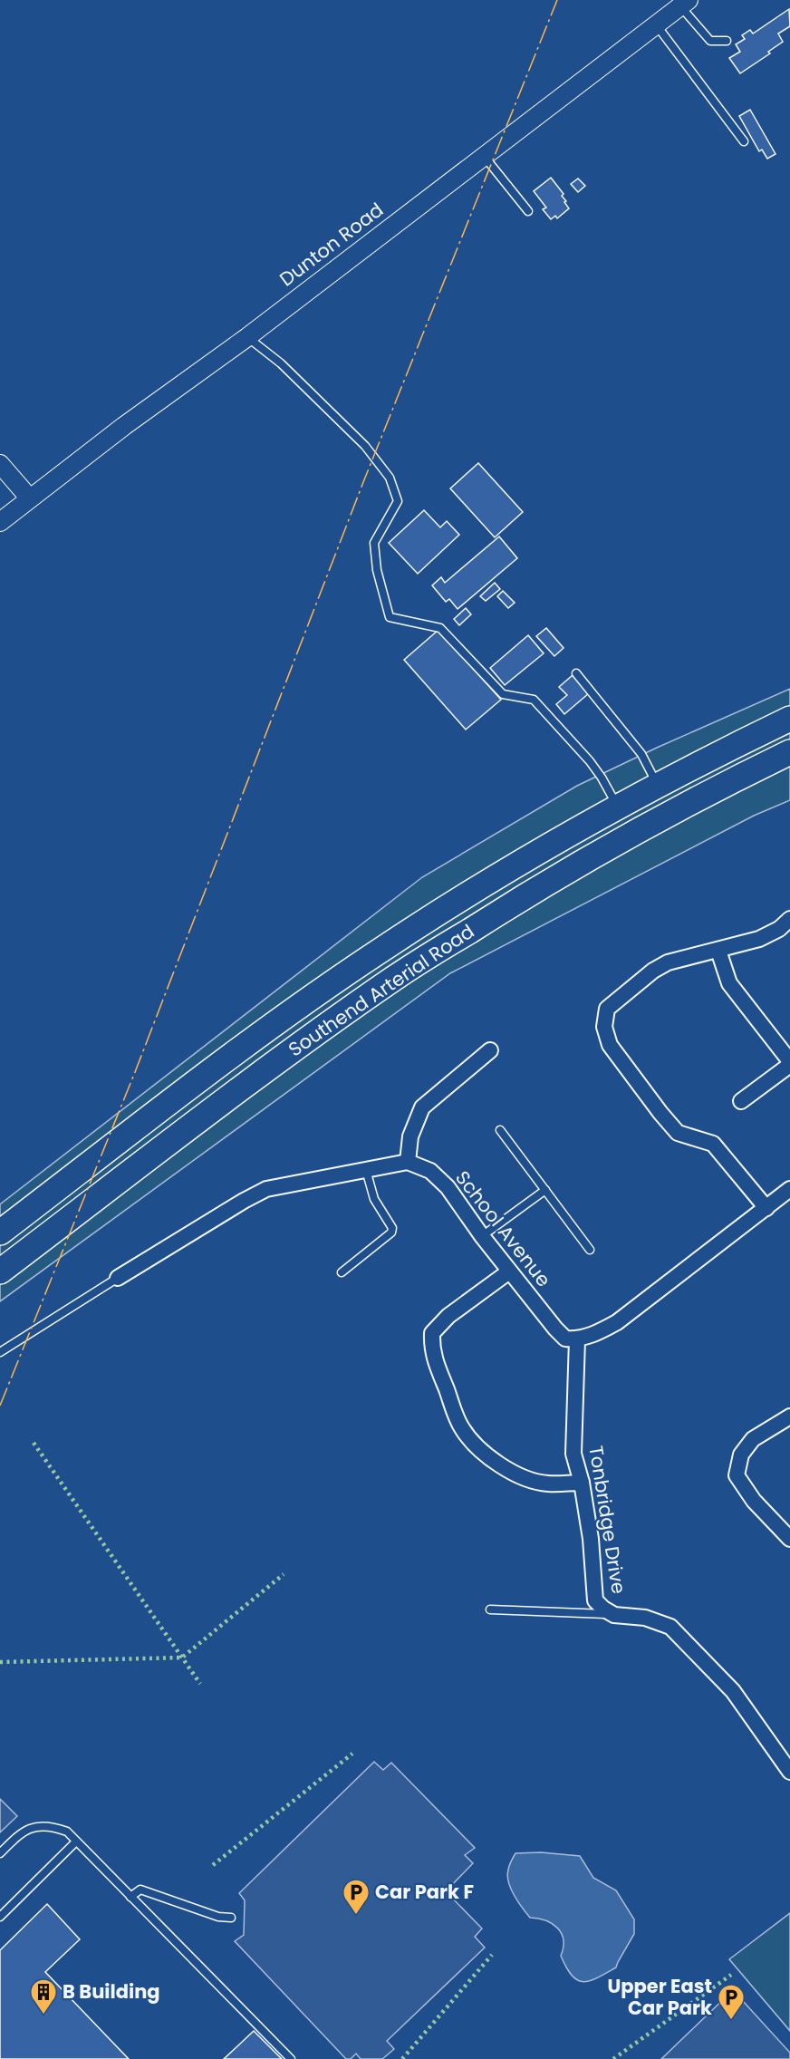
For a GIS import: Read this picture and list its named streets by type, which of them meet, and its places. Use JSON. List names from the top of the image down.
{
  "streets": {
    "highway": ["Southend Arterial Road"],
    "street": ["Dunton Road", "School Avenue", "Tonbridge Drive"]
  },
  "crossings": [
    ["School Avenue", "Tonbridge Drive"]
  ],
  "places": {
    "parking": ["Car Park F", "Upper East Car Park"],
    "building": ["B Building"]
  }
}
